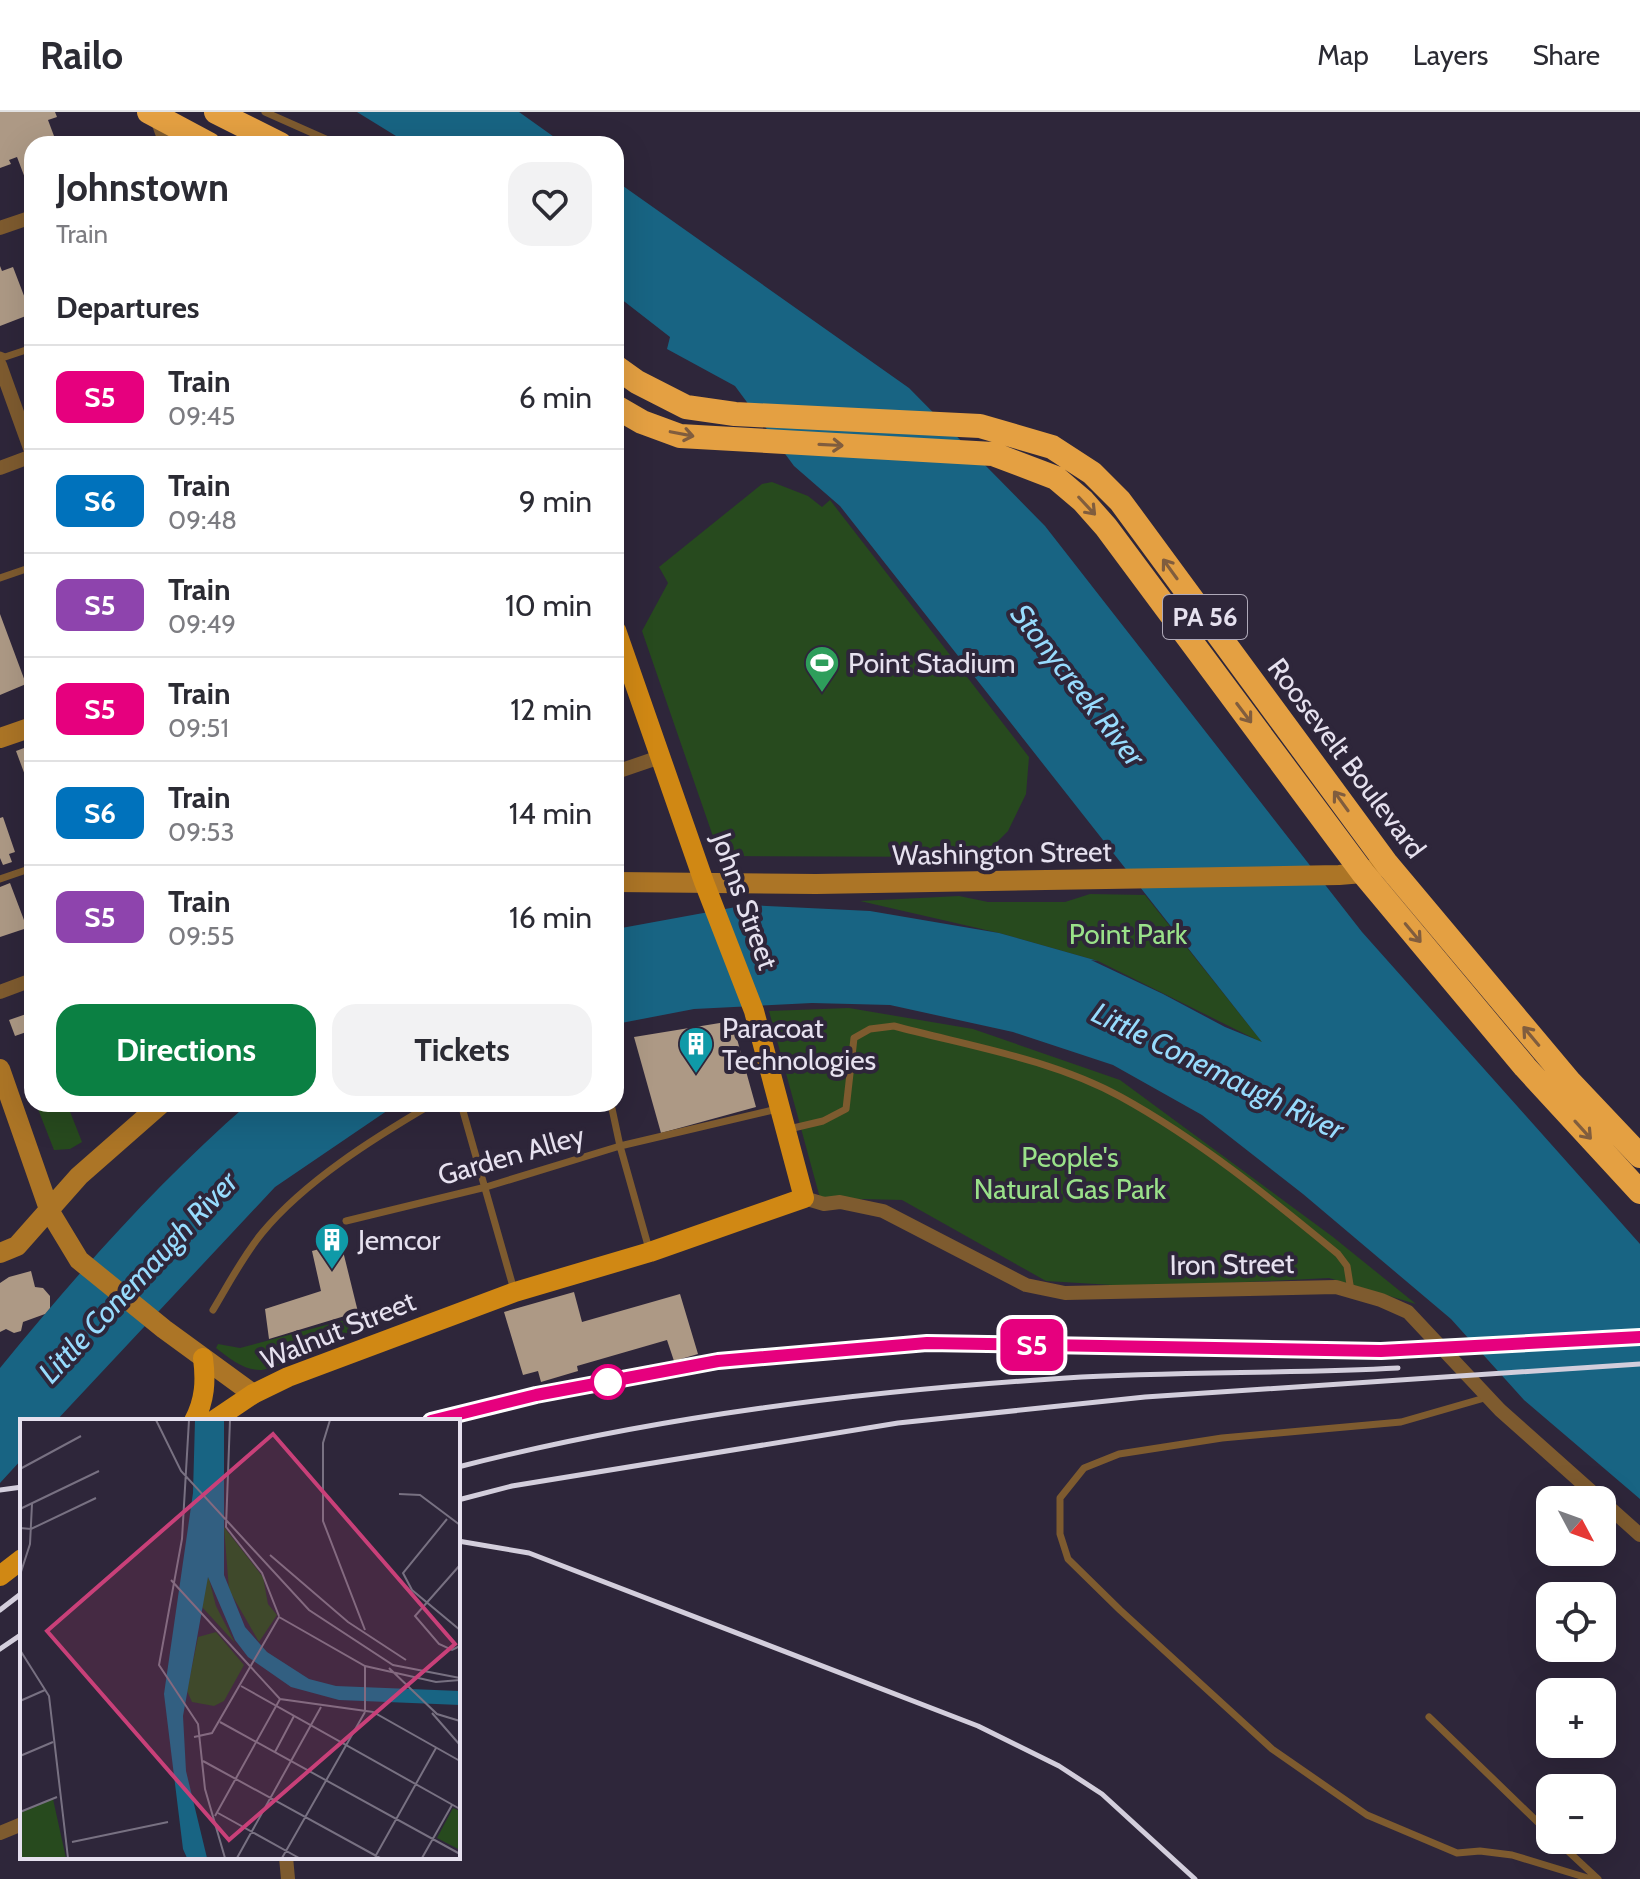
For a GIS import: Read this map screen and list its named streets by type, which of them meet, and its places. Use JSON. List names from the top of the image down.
{
  "streets": {
    "highway": ["PA 56", "Roosevelt Boulevard"],
    "main road": ["Washington Street", "Johns Street", "Walnut Street"],
    "street": ["Iron Street"],
    "lane": ["Garden Alley"]
  },
  "crossings": [
    ["Roosevelt Boulevard", "Washington Street"],
    ["Washington Street", "Johns Street"],
    ["Johns Street", "Garden Alley"],
    ["Johns Street", "Iron Street"],
    ["Johns Street", "Walnut Street"],
    ["Iron Street", "Walnut Street"]
  ],
  "water": ["Stonycreek River", "Little Conemaugh River"],
  "parks": ["Point Park", "People's Natural Gas Park"],
  "places": {
    "sports": ["Point Stadium"],
    "building": ["Paracoat Technologies", "Jemcor"]
  },
  "north": "bottom right",
  "page": {
    "header": "Railo",
    "nav": ["Map", "Layers", "Share"],
    "on_map": "S5",
    "heading": [
      ["Johnstown", "Train"],
      "Departures"
    ],
    "list": [
      {
        "mark": "S5",
        "name": "Train",
        "note": "09:45",
        "value": "6 min"
      },
      {
        "mark": "S6",
        "name": "Train",
        "note": "09:48",
        "value": "9 min"
      },
      {
        "mark": "S5",
        "name": "Train",
        "note": "09:49",
        "value": "10 min"
      },
      {
        "mark": "S5",
        "name": "Train",
        "note": "09:51",
        "value": "12 min"
      },
      {
        "mark": "S6",
        "name": "Train",
        "note": "09:53",
        "value": "14 min"
      },
      {
        "mark": "S5",
        "name": "Train",
        "note": "09:55",
        "value": "16 min"
      }
    ],
    "buttons": ["Directions", "Tickets"],
    "map_buttons": ["+", "−"]
  }
}
